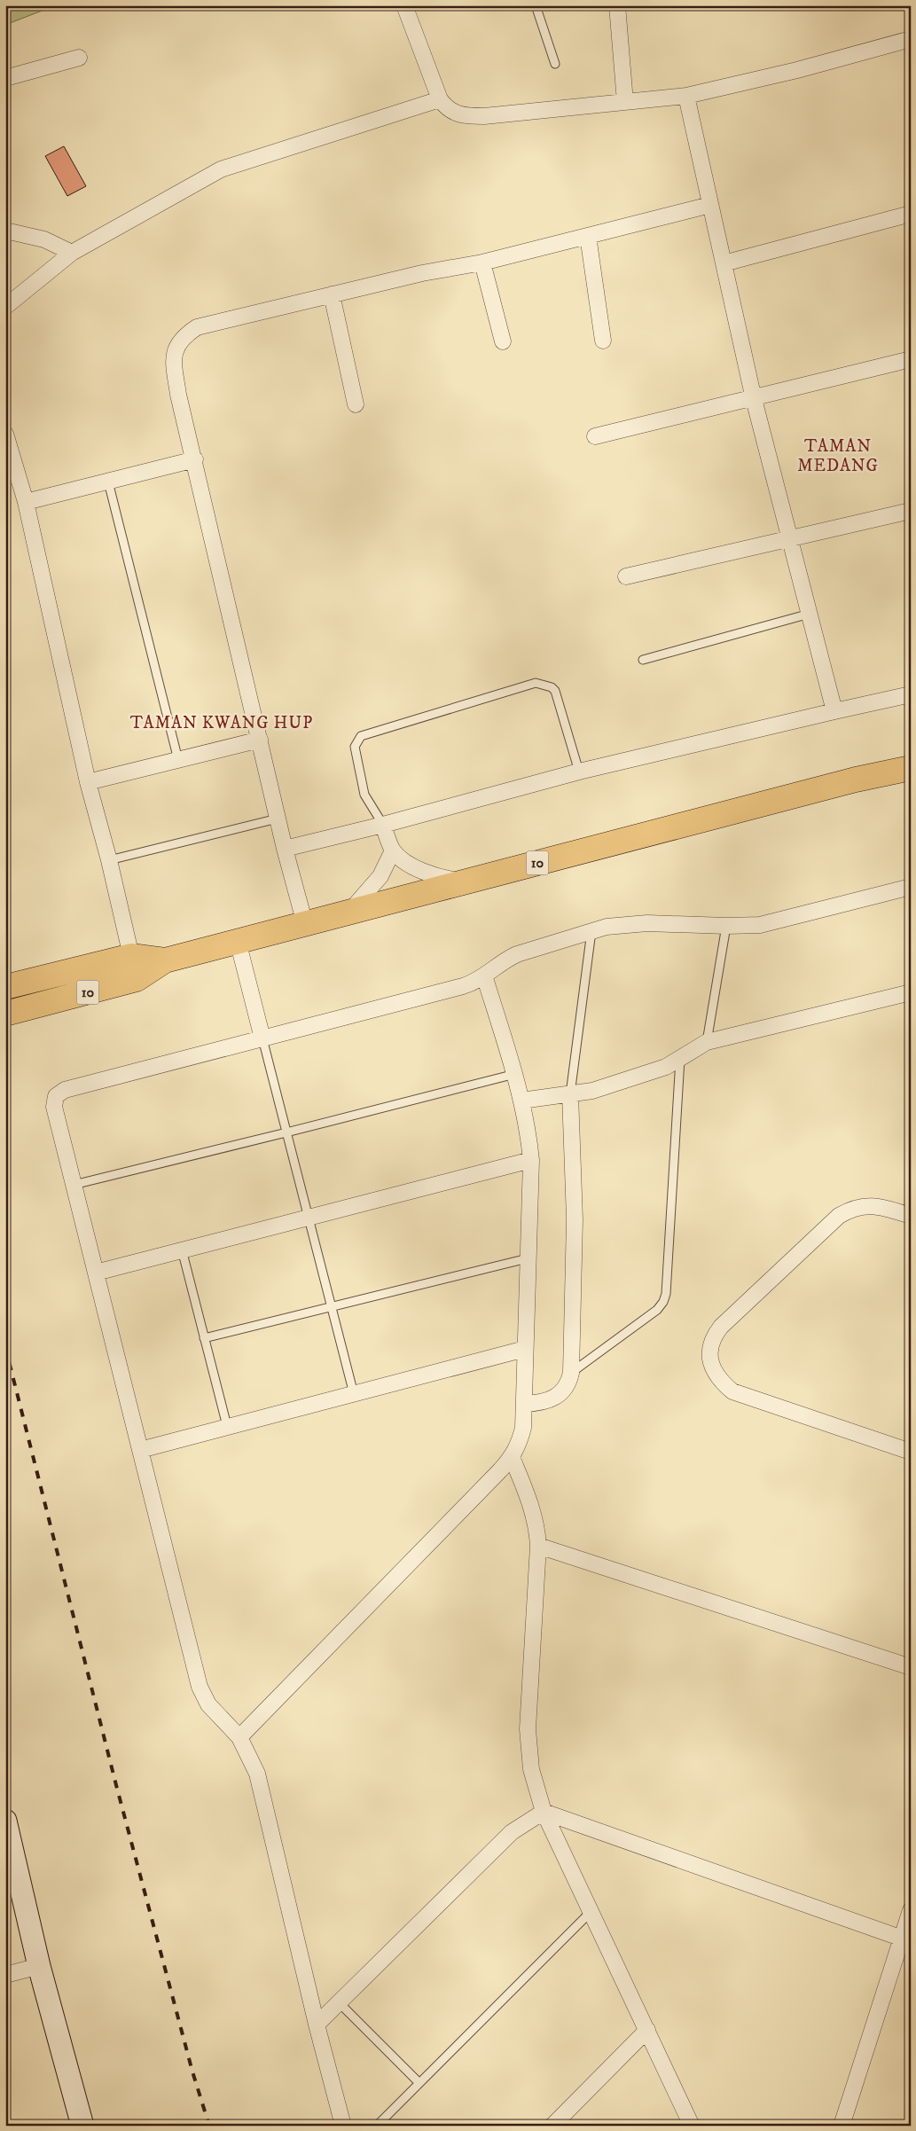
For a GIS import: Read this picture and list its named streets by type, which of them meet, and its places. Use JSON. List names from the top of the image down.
{
  "streets": {
    "main road": ["10"]
  },
  "districts": ["TAMAN MEDANG", "TAMAN KWANG HUP"]
}
